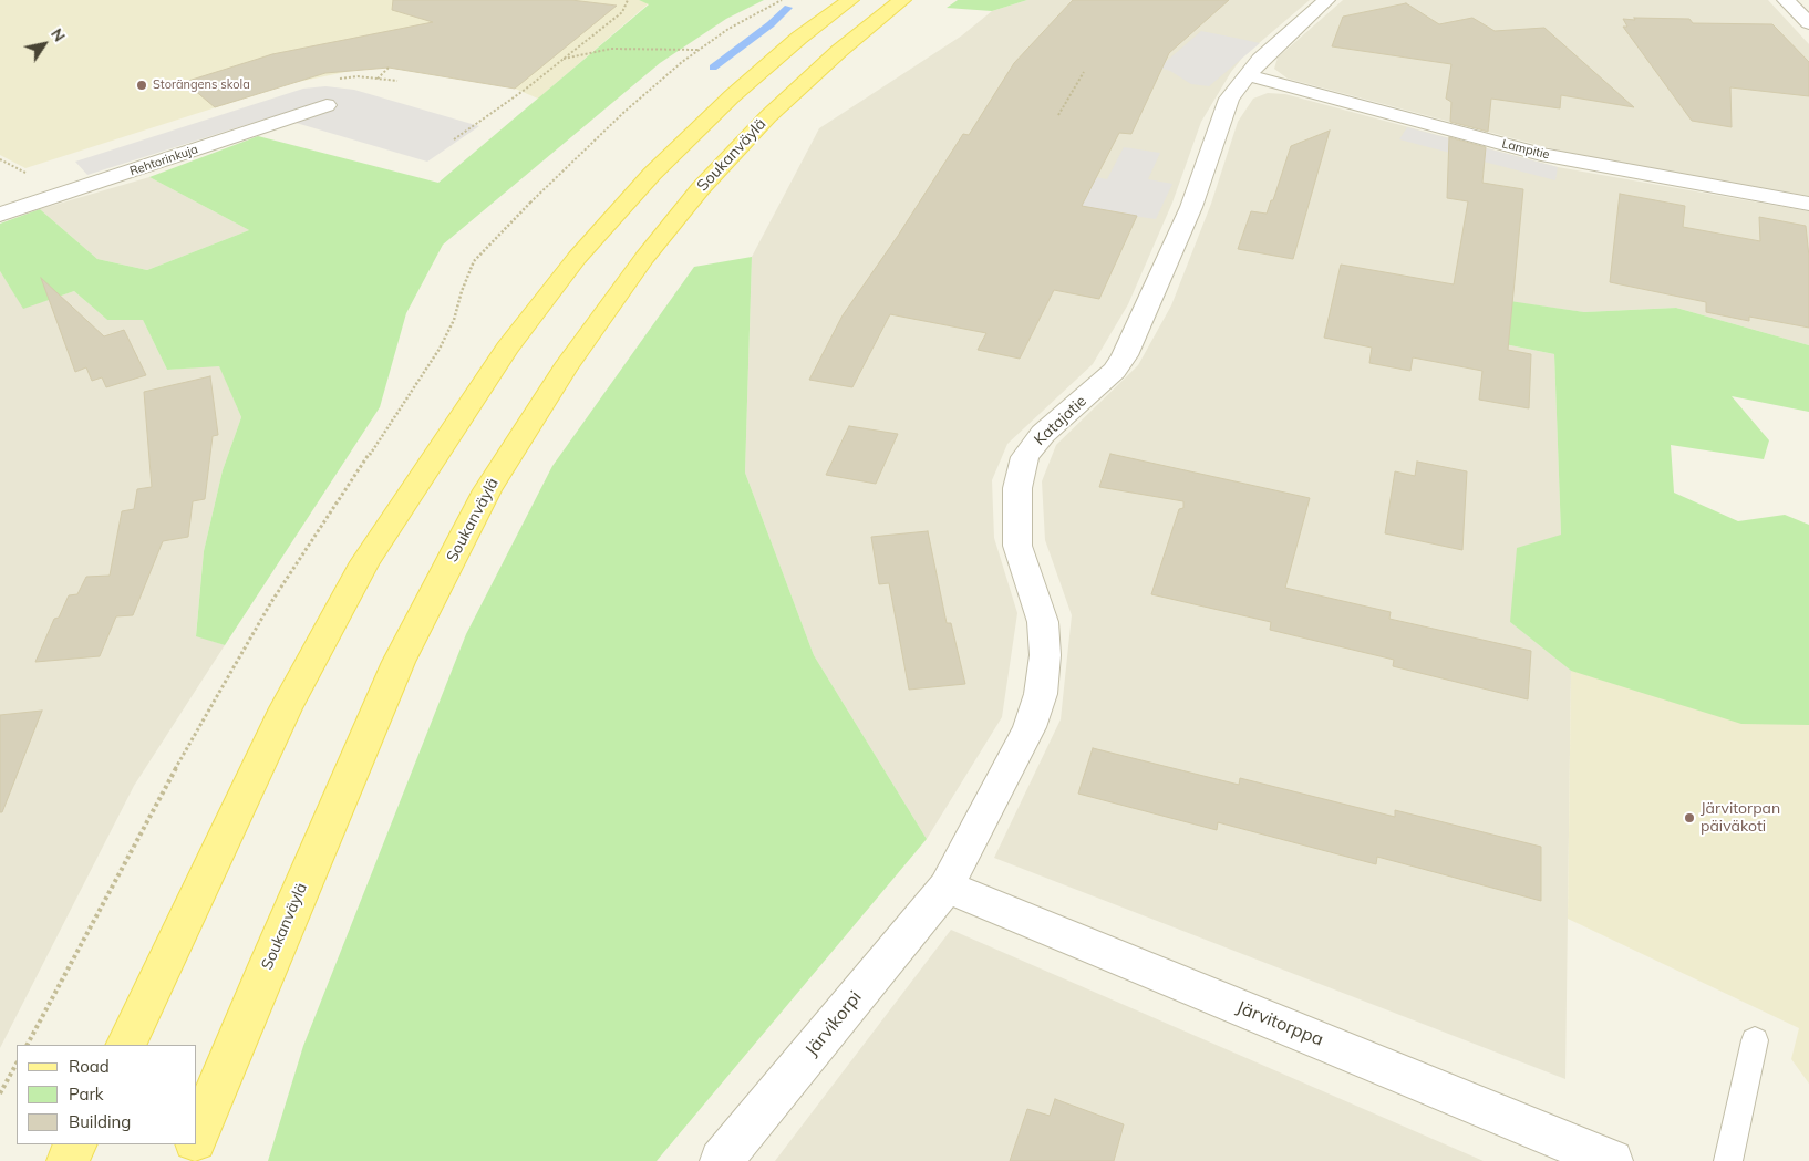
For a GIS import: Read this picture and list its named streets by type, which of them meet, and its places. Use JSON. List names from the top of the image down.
{
  "streets": {
    "main road": ["Soukanväylä"],
    "street": [
      "Lampitie",
      "Rehtorinkuja",
      "Katajatie",
      "Järvikorpi",
      "Järvitorppa"
    ]
  },
  "crossings": [
    ["Lampitie", "Katajatie"],
    ["Katajatie", "Järvikorpi"],
    ["Katajatie", "Järvitorppa"],
    ["Järvikorpi", "Järvitorppa"]
  ],
  "places": ["Storängens skola", "Järvitorpan päiväkoti"],
  "legend": ["Road", "Park", "Building"],
  "north": "top right"
}
